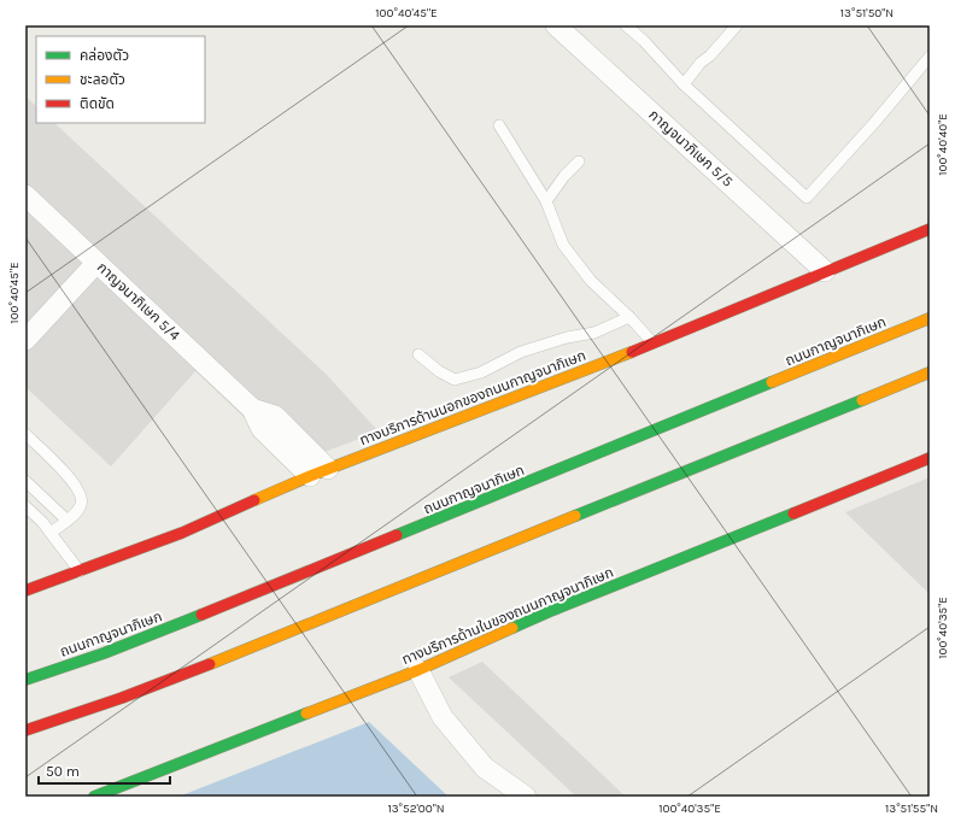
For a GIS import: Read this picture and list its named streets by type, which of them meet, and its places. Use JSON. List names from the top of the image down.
{
  "streets": {
    "main road": ["ถนนกาญจนาภิเษก", "ทางบริการด้านนอกของถนนกาญจนาภิเษก", "ทางบริการด้านในของถนนกาญจนาภิเษก"],
    "street": ["กาญจนาภิเษก 5/5", "กาญจนาภิเษก 5/4"]
  },
  "crossings": [
    ["กาญจนาภิเษก 5/5", "ทางบริการด้านนอกของถนนกาญจนาภิเษก"],
    ["กาญจนาภิเษก 5/4", "ทางบริการด้านนอกของถนนกาญจนาภิเษก"]
  ],
  "legend": ["คล่องตัว", "ชะลอตัว", "ติดขัด"],
  "scale_bar": "50 m",
  "coordinates": [
    "100°40'45\"E",
    "13°51'50\"N",
    "100°40'40\"E",
    "100°40'35\"E",
    "13°52'00\"N",
    "13°51'55\"N"
  ]
}
